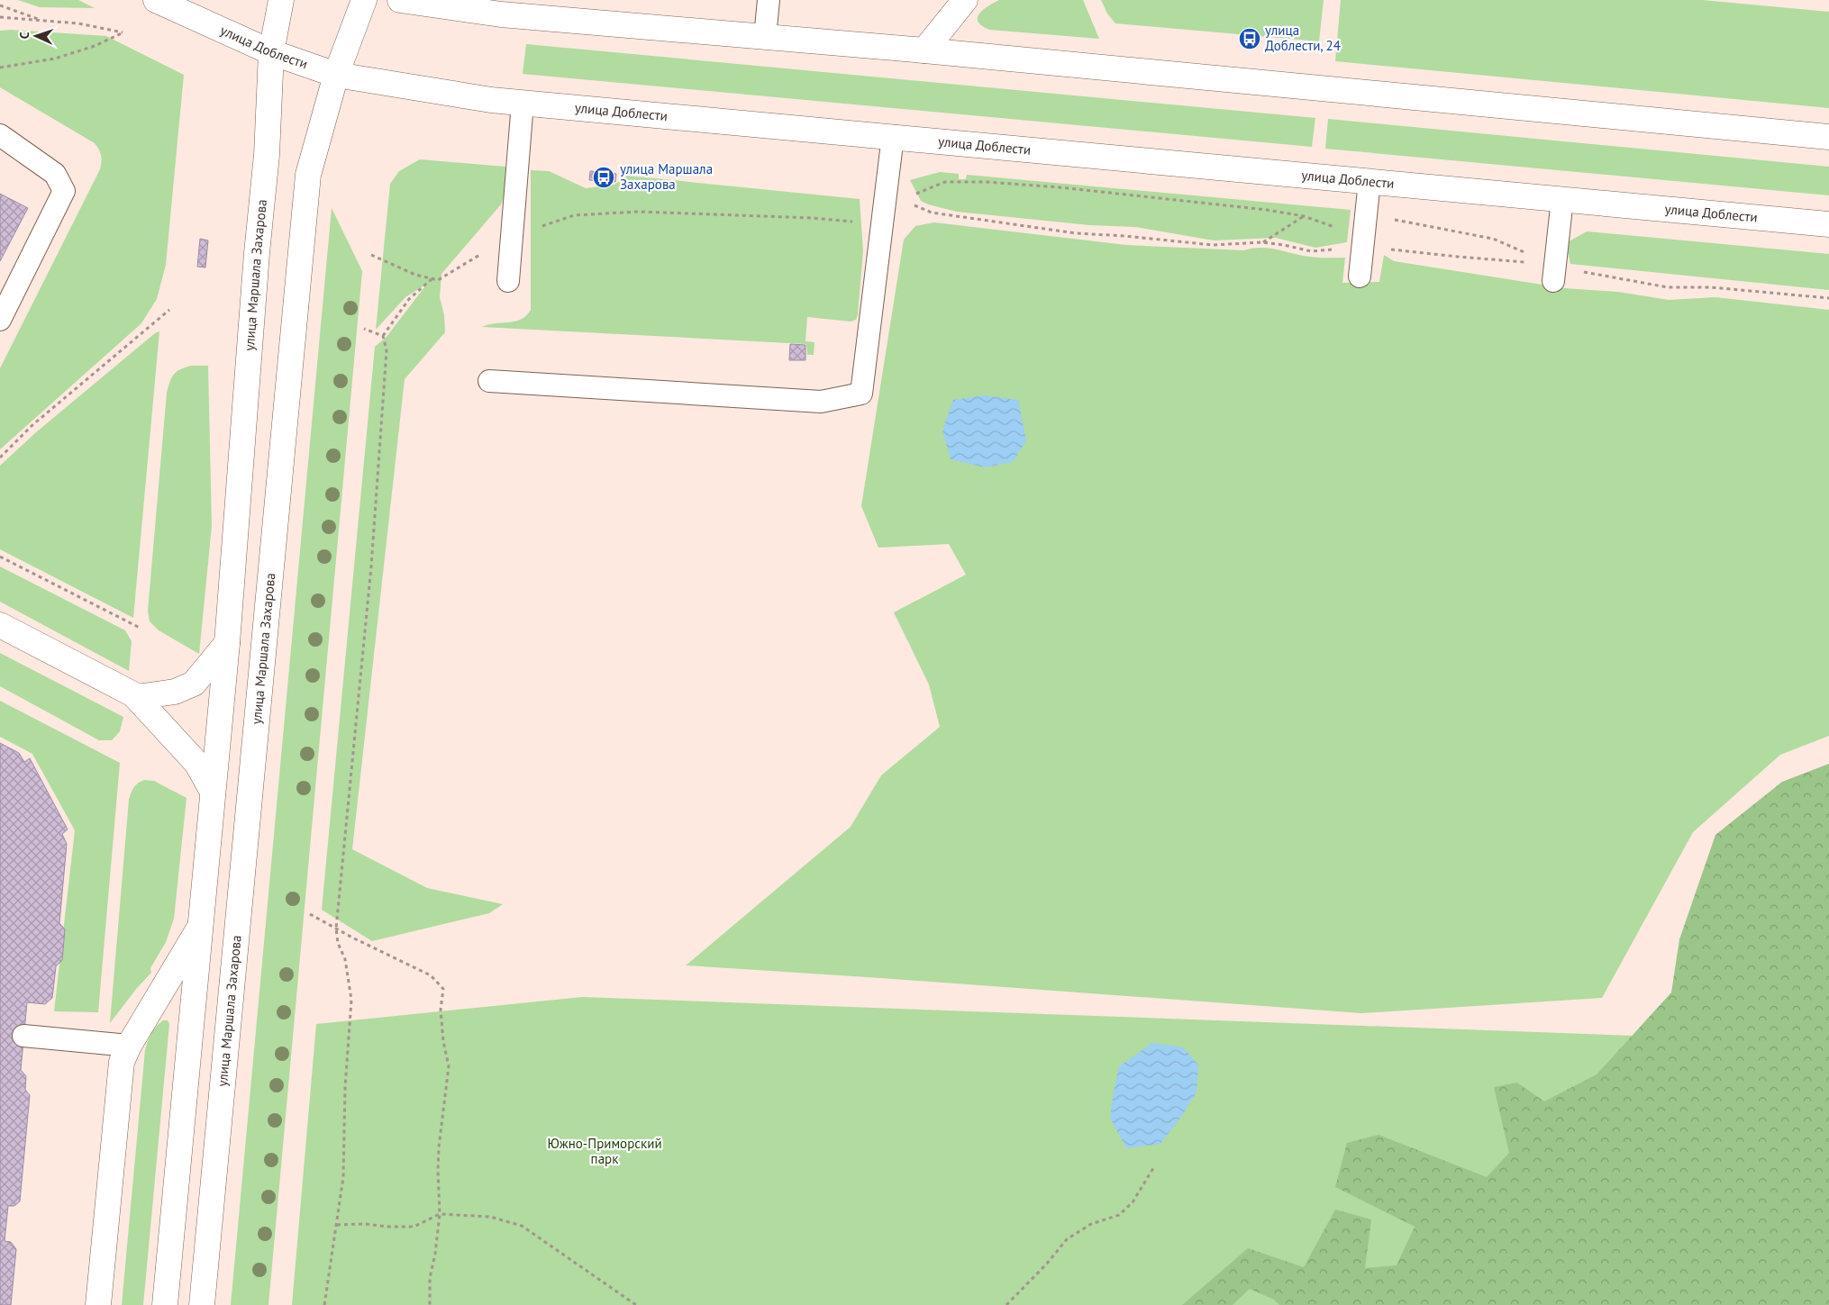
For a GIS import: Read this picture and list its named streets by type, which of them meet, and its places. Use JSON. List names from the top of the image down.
{
  "streets": {
    "street": ["улица Доблести", "улица Маршала Захарова"]
  },
  "crossings": [
    ["улица Доблести", "улица Маршала Захарова"]
  ],
  "parks": ["Южно-Приморский парк"],
  "places": {
    "bus stop": ["улица Доблести, 24", "улица Маршала Захарова"]
  },
  "north": "left"
}
